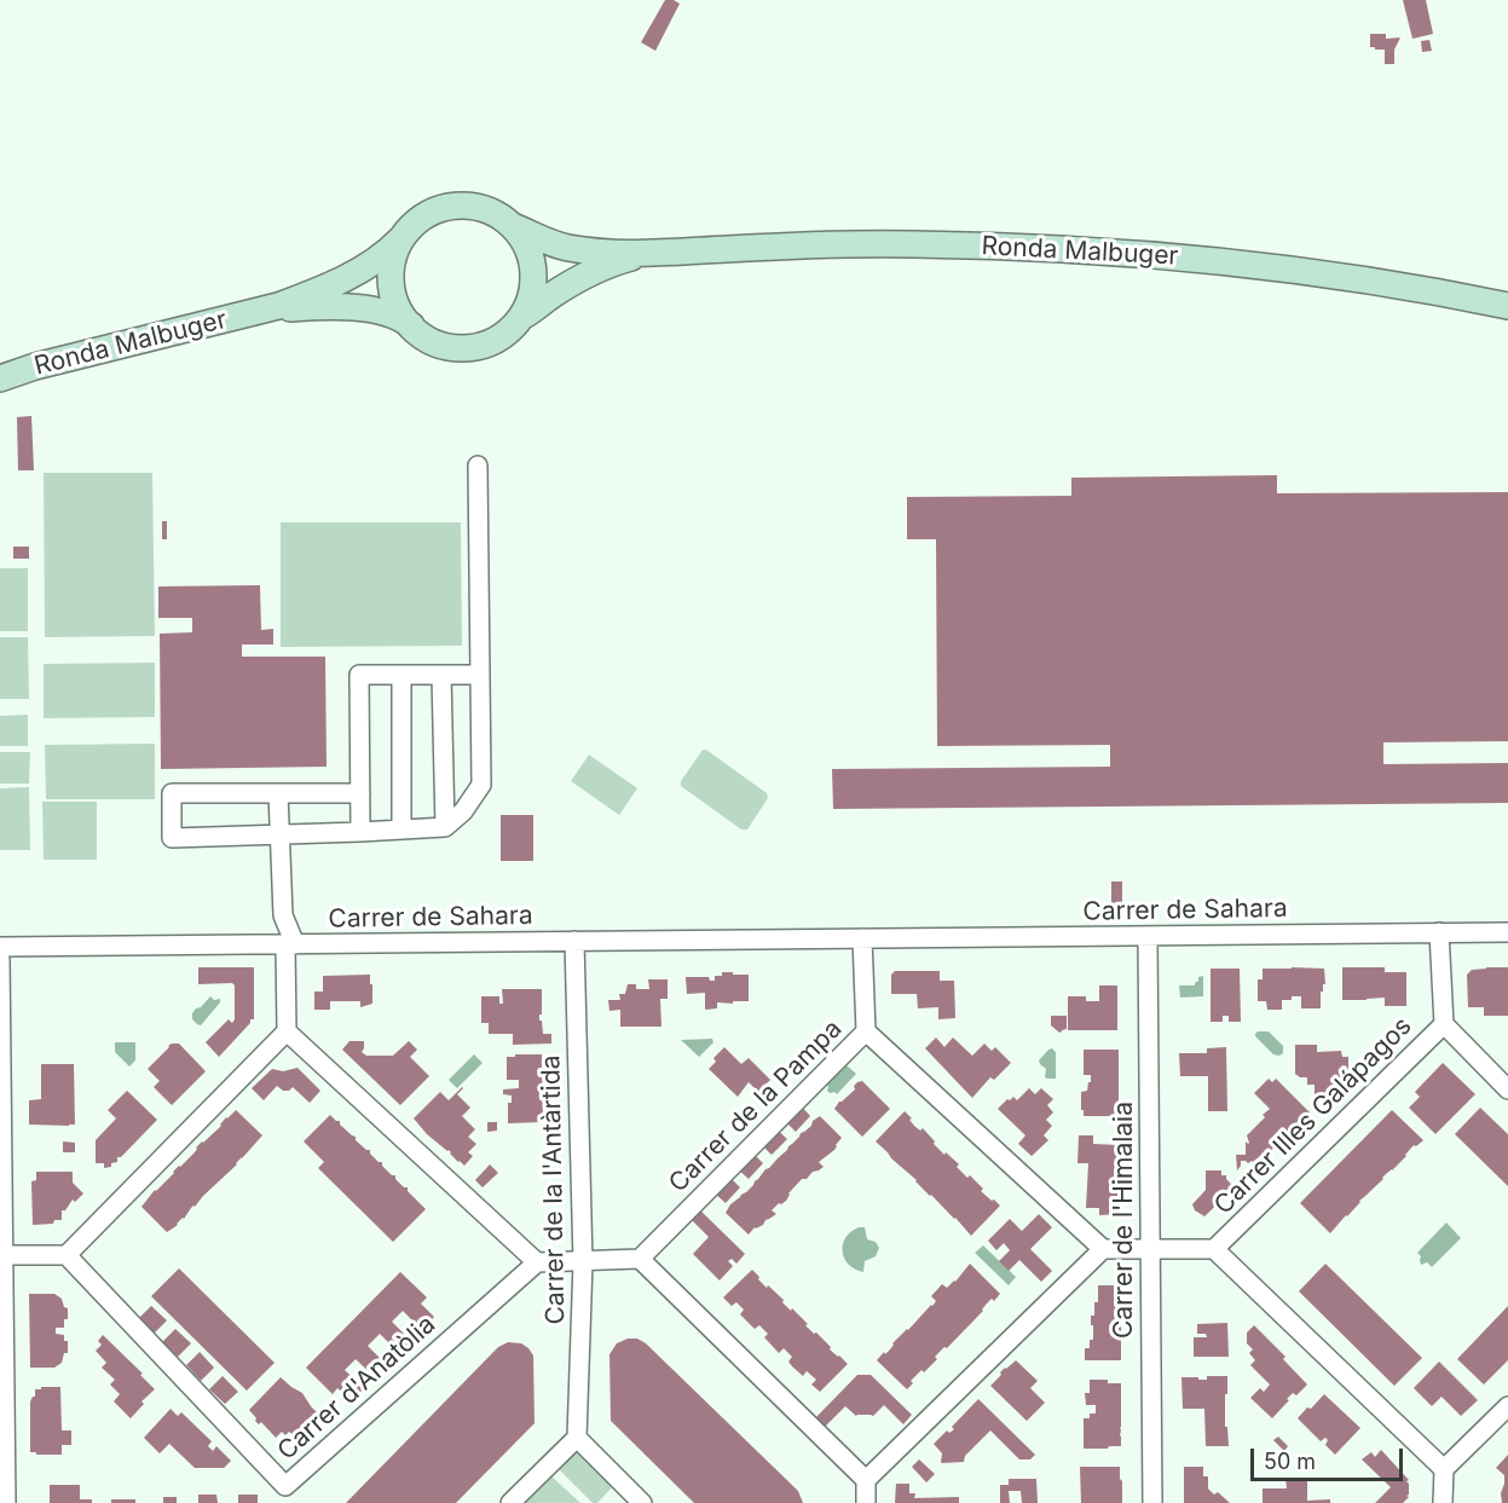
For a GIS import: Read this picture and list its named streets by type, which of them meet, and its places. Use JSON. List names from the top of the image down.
{
  "streets": {
    "street": [
      "Ronda Malbuger",
      "Carrer de Sahara",
      "Carrer de la Pampa",
      "Carrer Illes Galápagos",
      "Carrer de la l'Antàrtida",
      "Carrer de l'Himalaia",
      "Carrer d'Anatòlia"
    ]
  },
  "crossings": [
    ["Carrer de Sahara", "Carrer de la l'Antàrtida"],
    ["Carrer de Sahara", "Carrer de l'Himalaia"],
    ["Carrer Illes Galápagos", "Carrer de l'Himalaia"]
  ],
  "scale_bar": "50 m"
}
